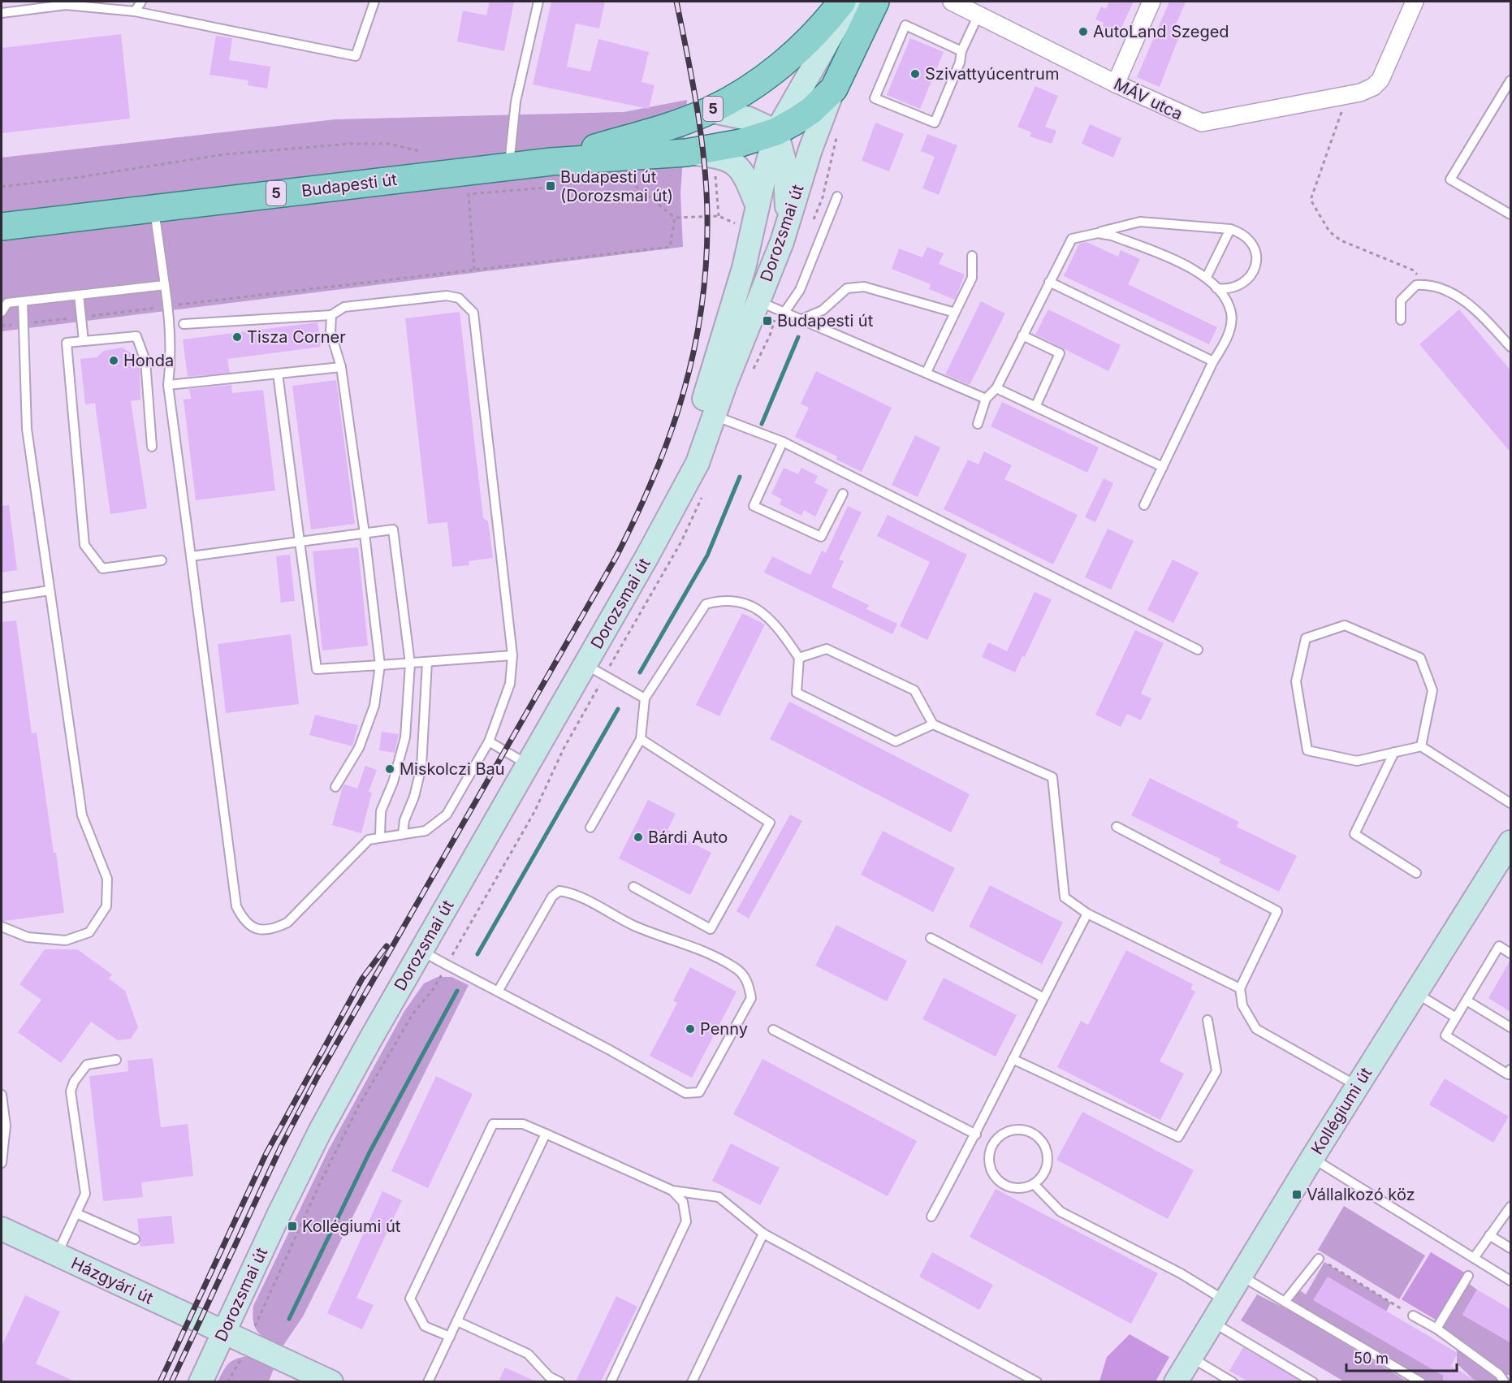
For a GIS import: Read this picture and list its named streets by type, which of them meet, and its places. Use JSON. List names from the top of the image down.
{
  "streets": {
    "main road": [
      "5",
      "Budapesti út",
      "Dorozsmai út",
      "Kollégiumi út",
      "Házgyári út"
    ],
    "street": ["MÁV utca"]
  },
  "crossings": [
    ["Budapesti út", "Dorozsmai út"],
    ["Dorozsmai út", "Házgyári út"]
  ],
  "places": {
    "other": [
      "AutoLand Szeged",
      "Szivattyúcentrum",
      "Tisza Corner",
      "Honda",
      "Miskolczi Bau",
      "Bárdi Auto",
      "Penny"
    ],
    "transit": [
      "Budapesti út (Dorozsmai út)",
      "Budapesti út",
      "Vállalkozó köz",
      "Kollégiumi út"
    ]
  },
  "scale_bar": "50 m"
}
